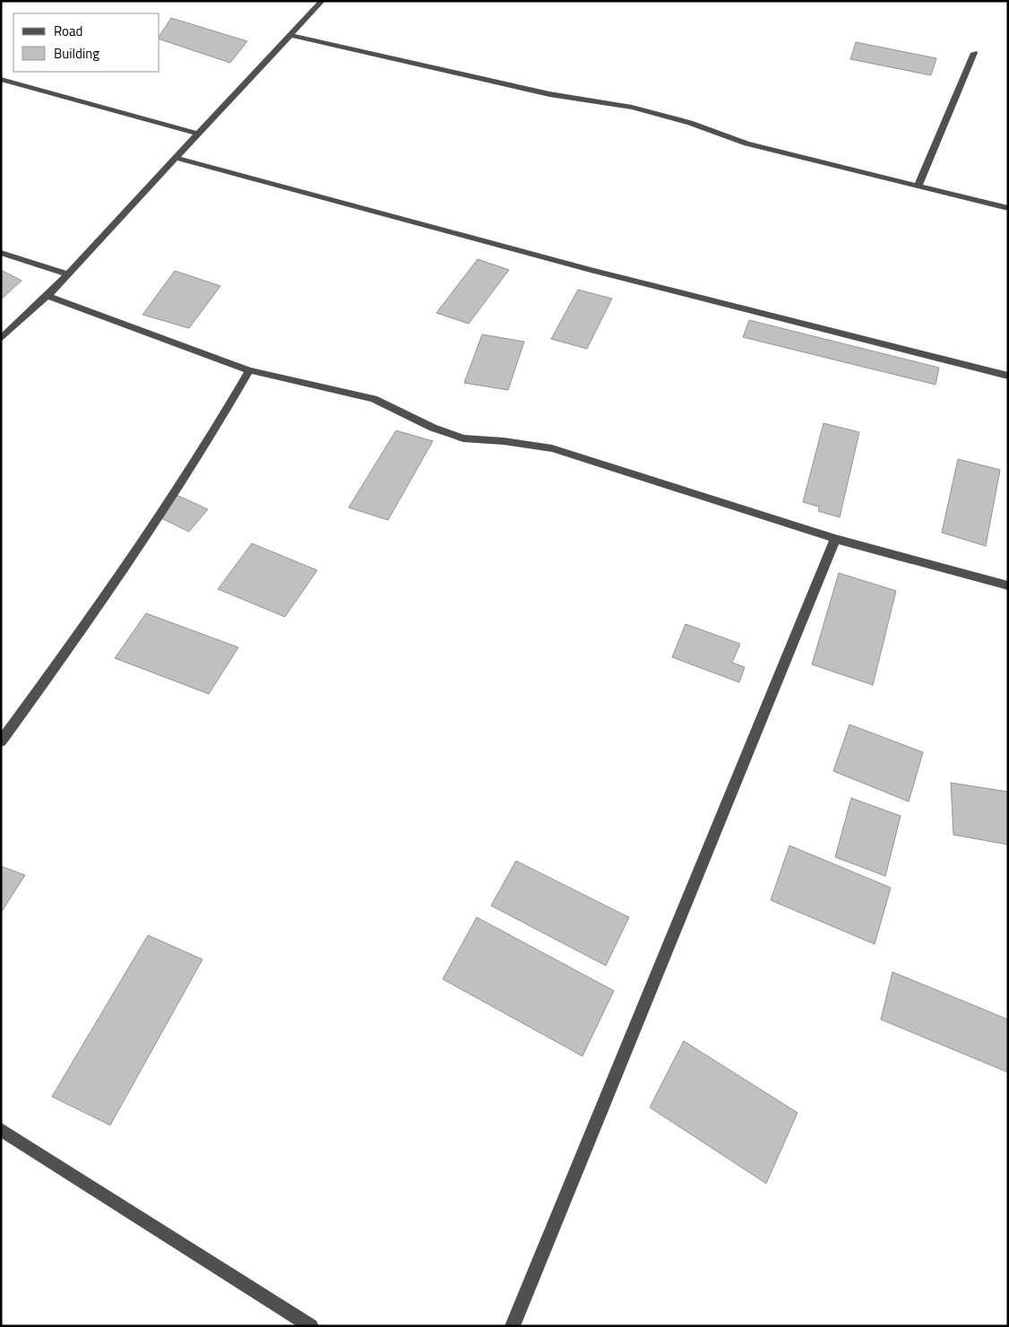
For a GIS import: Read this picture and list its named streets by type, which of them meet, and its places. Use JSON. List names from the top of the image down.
{
  "legend": ["Road", "Building"]
}
